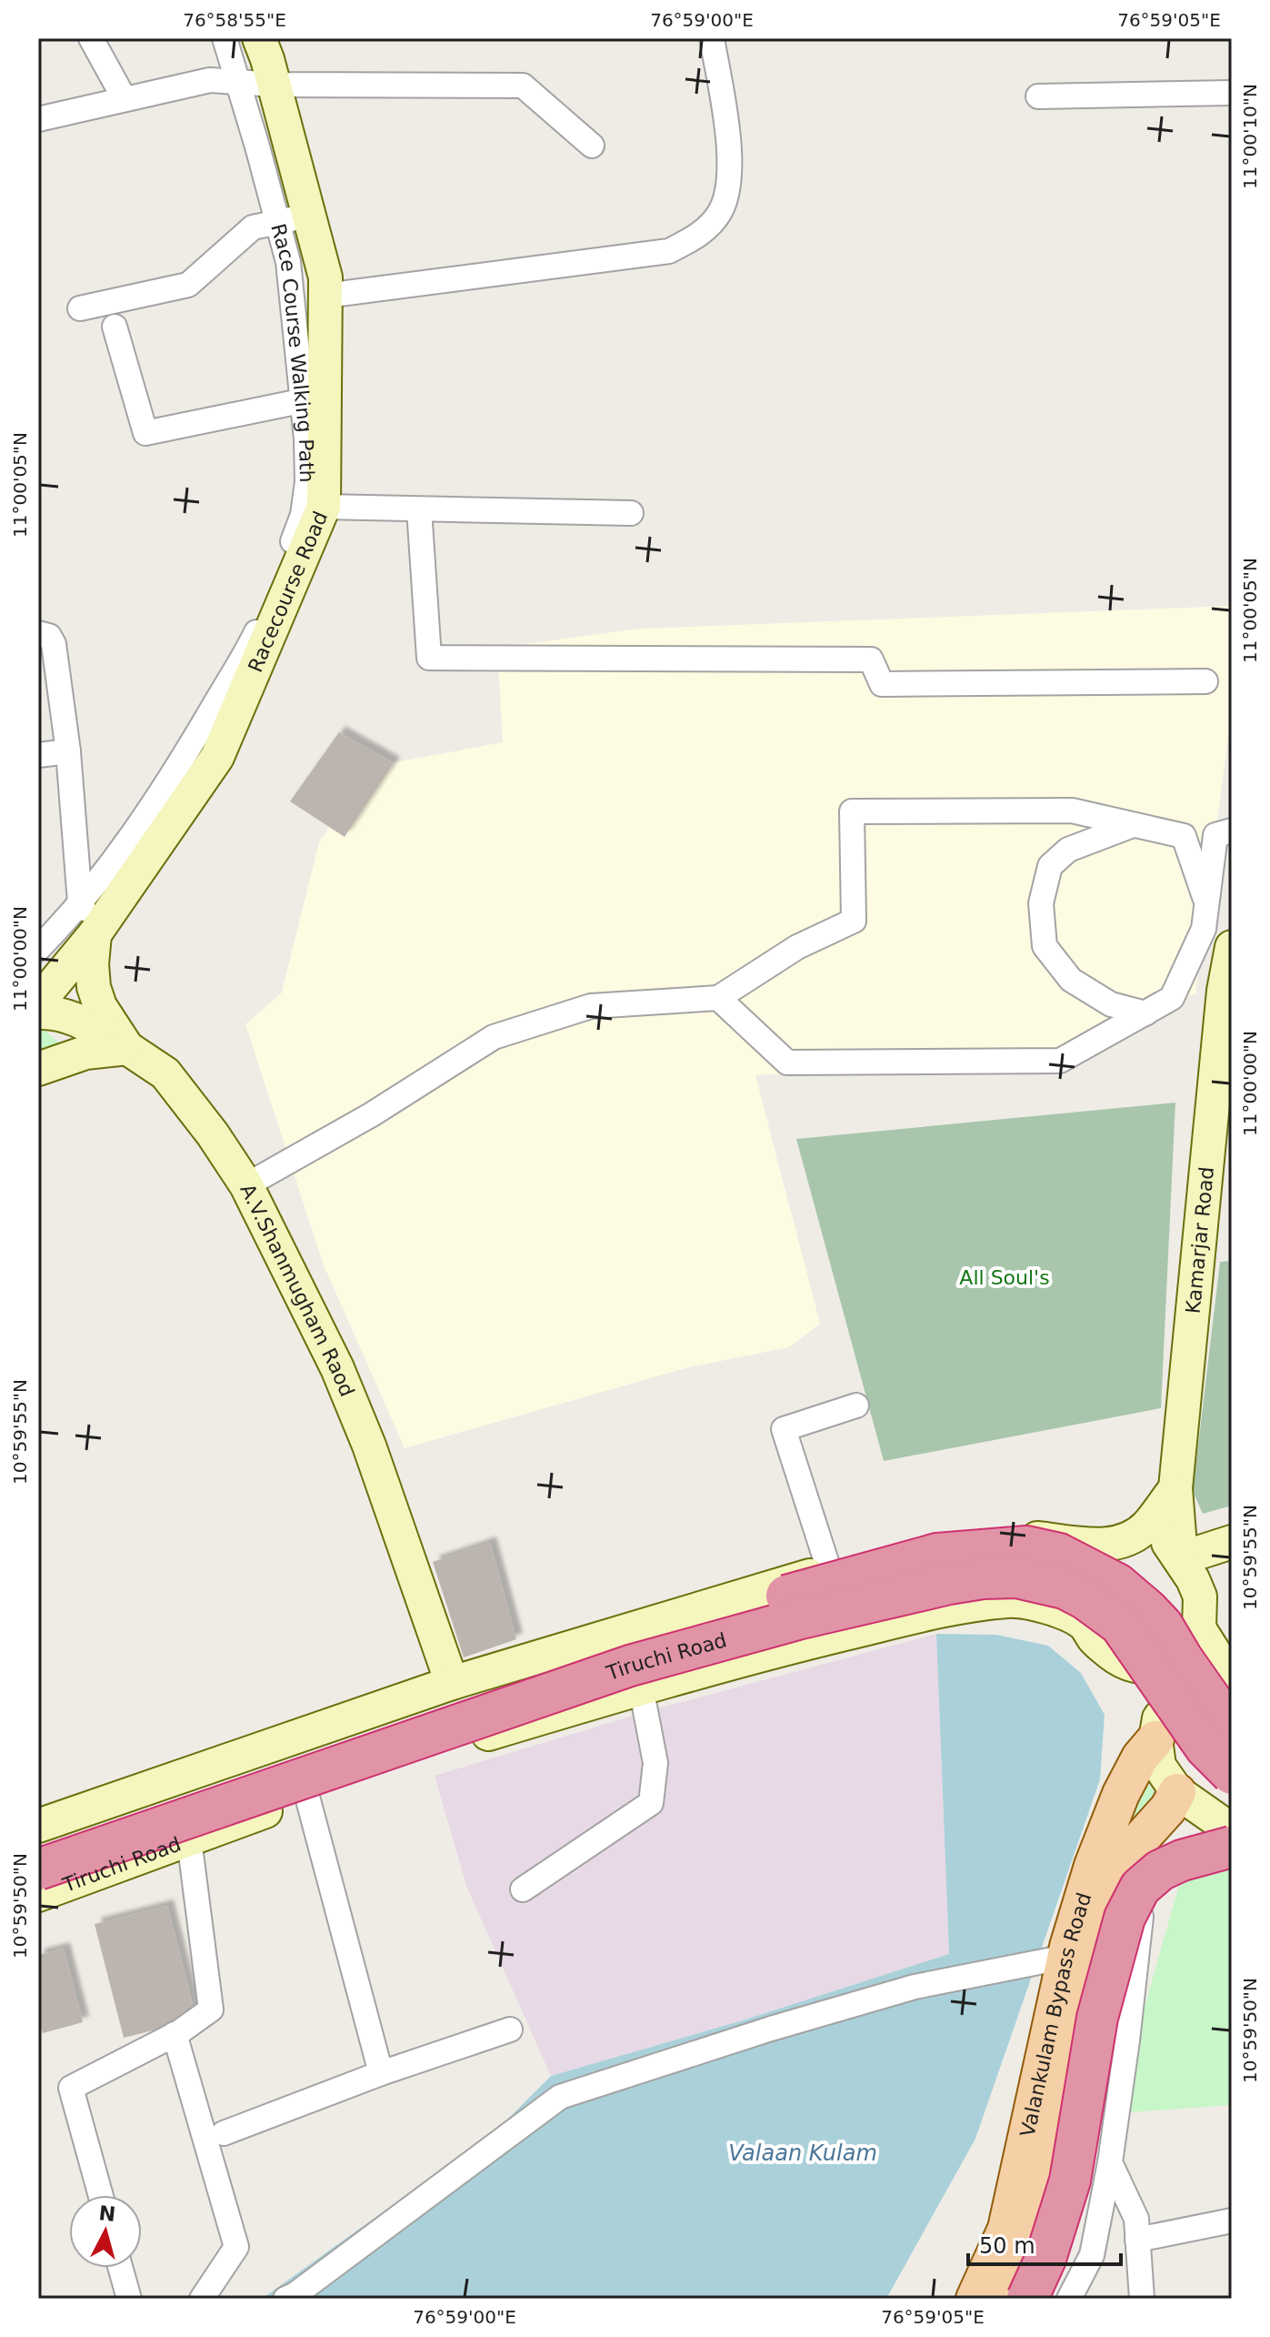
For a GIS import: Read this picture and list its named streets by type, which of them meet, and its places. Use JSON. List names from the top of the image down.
{
  "streets": {
    "highway": ["Tiruchi Road"],
    "main road": ["Valankulam Bypass Road"],
    "street": [
      "Race Course Walking Path",
      "Racecourse Road",
      "Kamarjar Road",
      "A.V.Shanmugham Raod"
    ]
  },
  "crossings": [
    ["Race Course Walking Path", "Racecourse Road"],
    ["Racecourse Road", "A.V.Shanmugham Raod"],
    ["Kamarjar Road", "Tiruchi Road"],
    ["Tiruchi Road", "Valankulam Bypass Road"]
  ],
  "water": ["Valaan Kulam"],
  "parks": ["All Soul's"],
  "scale_bar": "50 m",
  "north": "top",
  "coordinates": [
    "76°58'55\"E",
    "76°59'00\"E",
    "76°59'05\"E",
    "11°00'10\"N",
    "11°00'05\"N",
    "11°00'00\"N",
    "10°59'55\"N",
    "10°59'50\"N"
  ]
}
